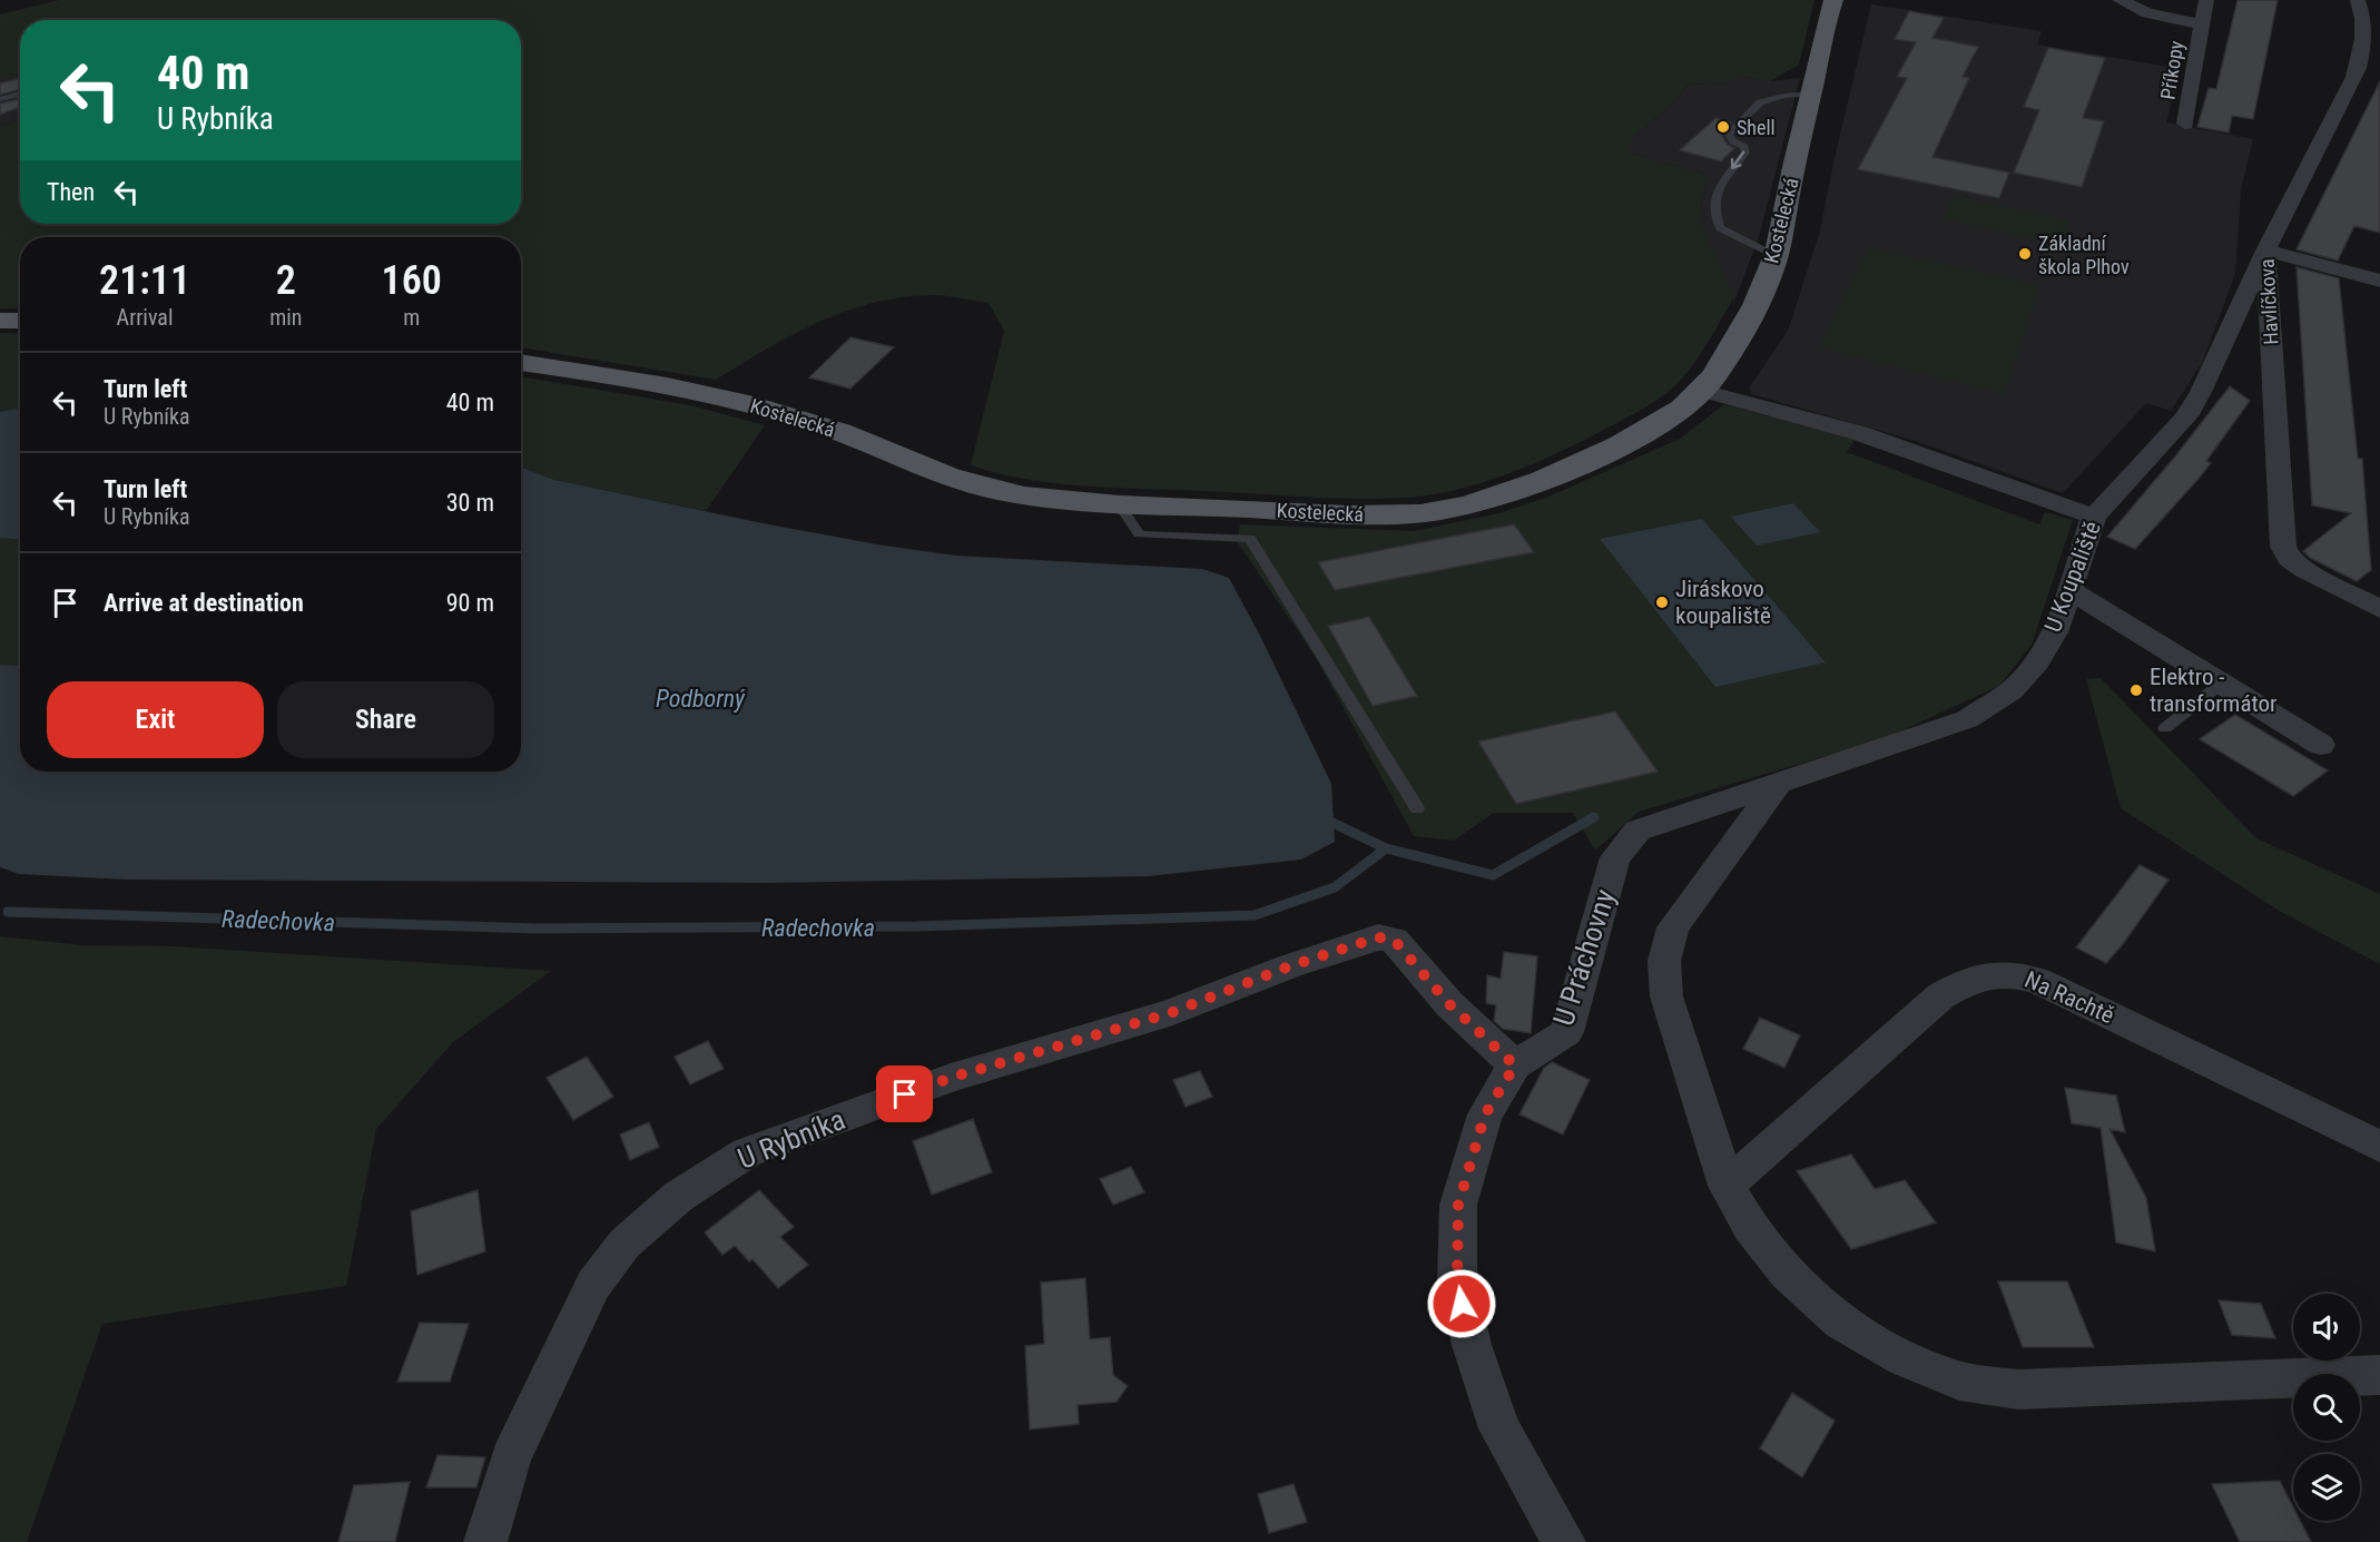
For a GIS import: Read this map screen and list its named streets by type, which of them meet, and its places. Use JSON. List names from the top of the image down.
{
  "streets": {
    "main road": ["Kostelecká"],
    "street": [
      "Příkopy",
      "Havlíčkova",
      "U Koupaliště",
      "U Práchovny",
      "Na Rachtě",
      "U Rybníka"
    ]
  },
  "crossings": [
    ["Havlíčkova", "U Koupaliště"],
    ["U Koupaliště", "U Práchovny"],
    ["U Práchovny", "U Rybníka"]
  ],
  "water": ["Podborný", "Radechovka"],
  "places": [
    "Shell",
    "Základní škola Plhov",
    "Jiráskovo koupaliště",
    "Elektro - transformátor"
  ],
  "page": {
    "turn": ["40 m", "U Rybníka"],
    "then": "Then",
    "eta": [
      "21:11",
      "Arrival",
      "2",
      "min",
      "160",
      "m"
    ],
    "list": [
      {
        "name": "Turn left",
        "note": "U Rybníka",
        "value": "40 m"
      },
      {
        "name": "Turn left",
        "note": "U Rybníka",
        "value": "30 m"
      },
      {
        "name": "Arrive at destination",
        "value": "90 m"
      }
    ],
    "buttons": ["Exit", "Share"]
  }
}
